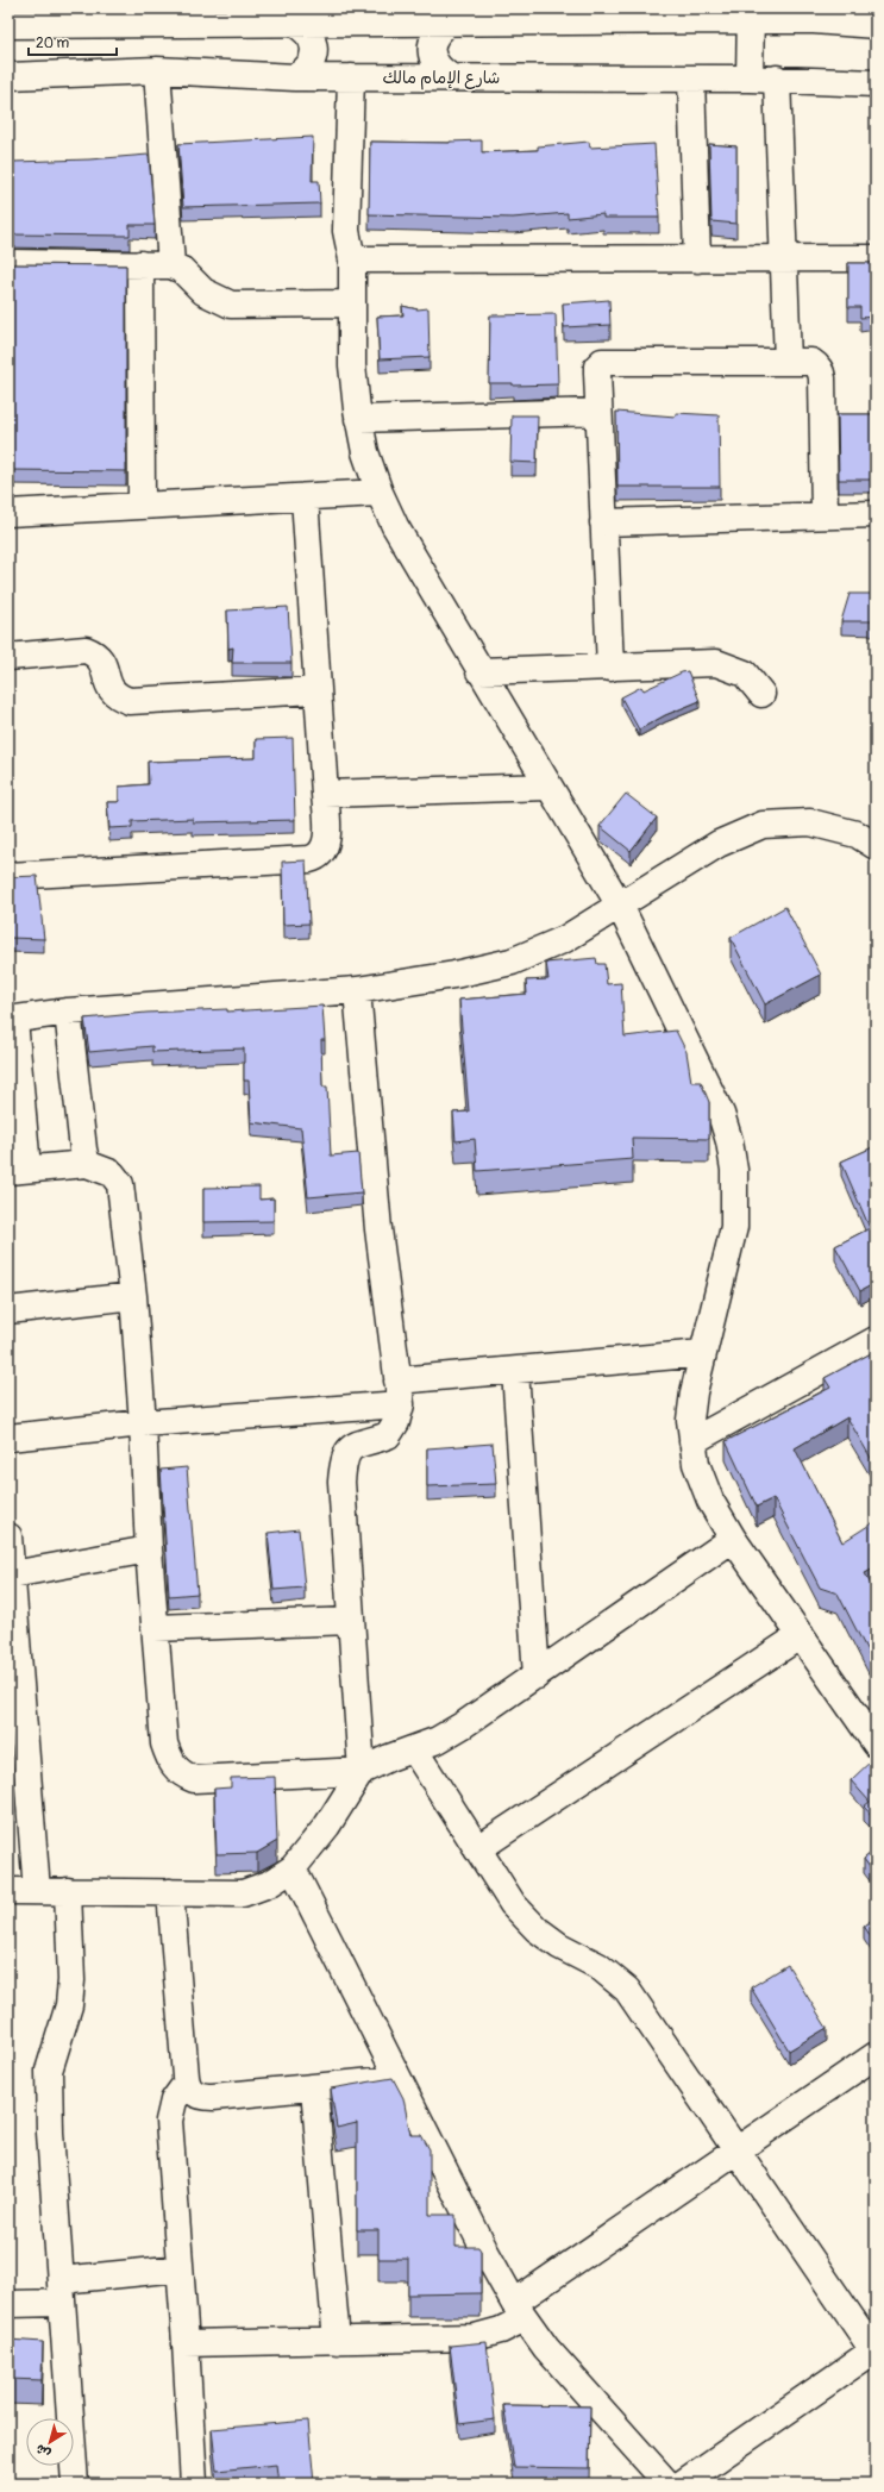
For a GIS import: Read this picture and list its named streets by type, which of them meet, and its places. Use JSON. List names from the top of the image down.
{
  "streets": {
    "street": ["شارع الإمام مالك"]
  },
  "scale_bar": "20 m",
  "north": "bottom left"
}
